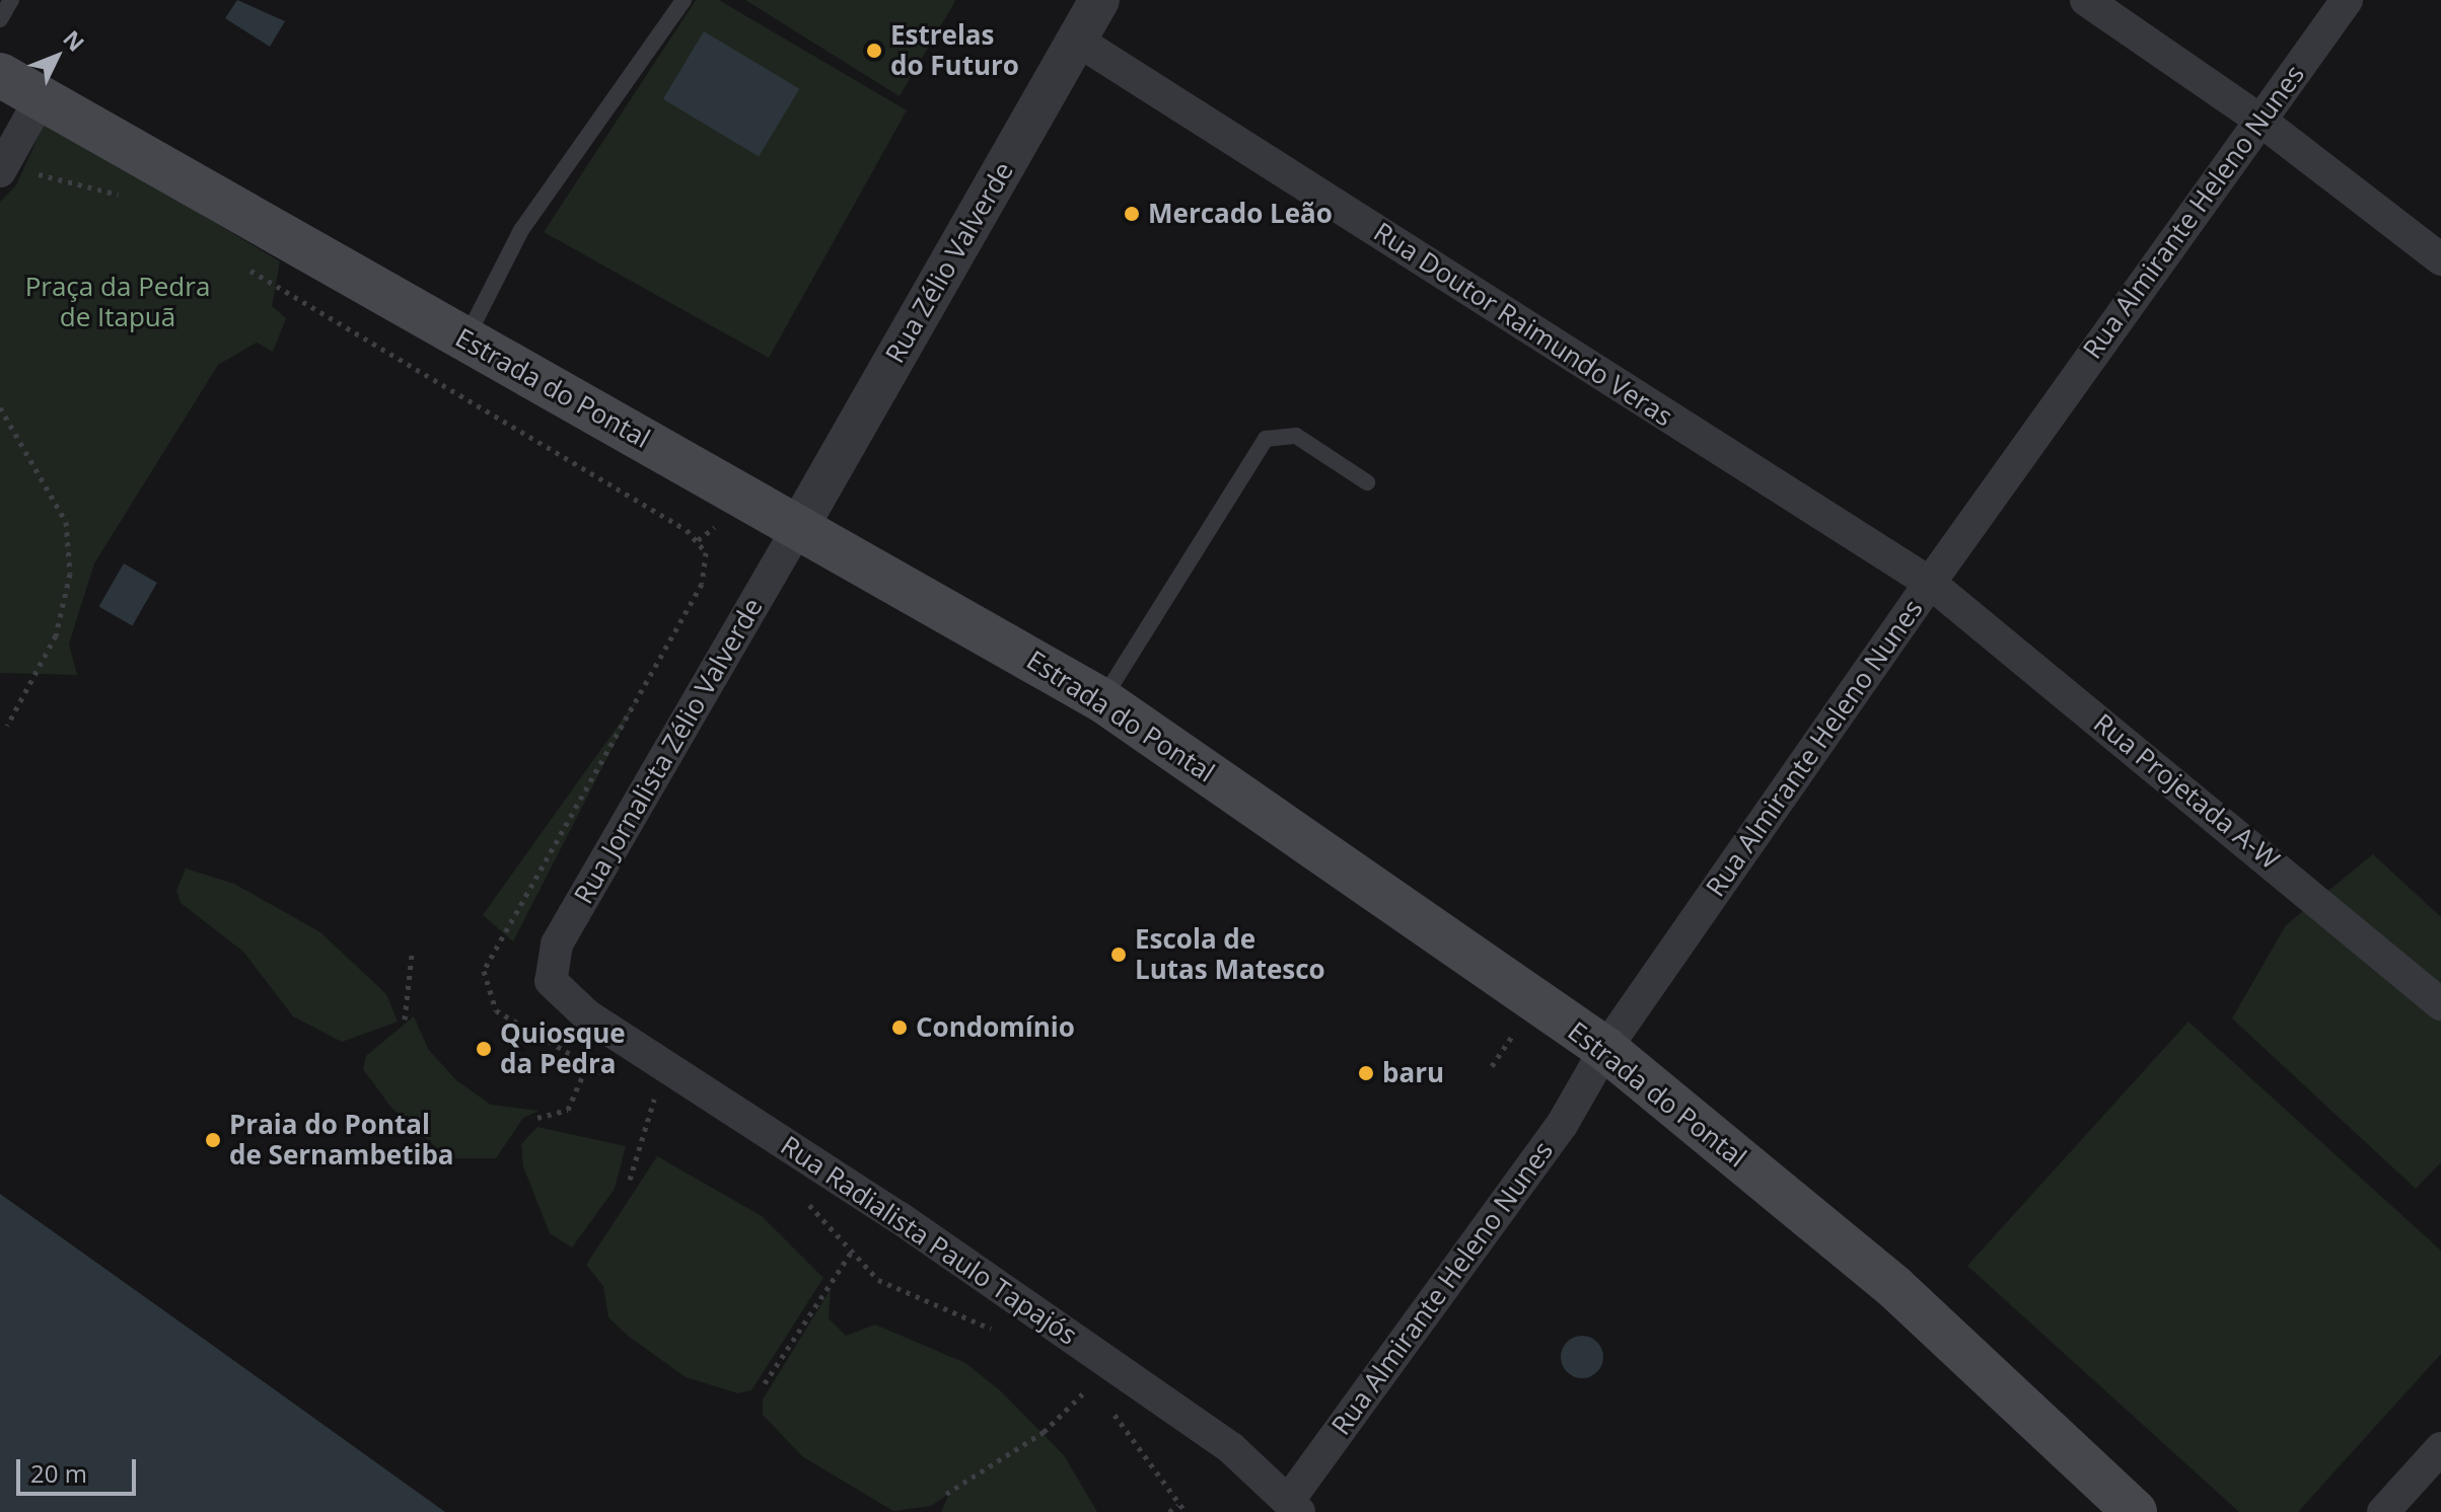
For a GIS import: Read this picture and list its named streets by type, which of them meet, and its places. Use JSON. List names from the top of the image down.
{
  "streets": {
    "main road": ["Estrada do Pontal"],
    "street": [
      "Rua Almirante Heleno Nunes",
      "Rua Zélio Valverde",
      "Rua Doutor Raimundo Veras",
      "Rua Jornalista Zélio Valverde",
      "Rua Projetada A-W",
      "Rua Radialista Paulo Tapajós"
    ]
  },
  "crossings": [
    ["Rua Almirante Heleno Nunes", "Rua Doutor Raimundo Veras"],
    ["Rua Almirante Heleno Nunes", "Estrada do Pontal"],
    ["Rua Almirante Heleno Nunes", "Rua Projetada A-W"],
    ["Rua Almirante Heleno Nunes", "Rua Radialista Paulo Tapajós"],
    ["Rua Zélio Valverde", "Rua Doutor Raimundo Veras"],
    ["Rua Zélio Valverde", "Estrada do Pontal"],
    ["Rua Zélio Valverde", "Rua Jornalista Zélio Valverde"],
    ["Rua Doutor Raimundo Veras", "Rua Projetada A-W"],
    ["Estrada do Pontal", "Rua Jornalista Zélio Valverde"],
    ["Rua Jornalista Zélio Valverde", "Rua Radialista Paulo Tapajós"]
  ],
  "parks": ["Praça da Pedra de Itapuã"],
  "places": [
    "Estrelas do Futuro",
    "Mercado Leão",
    "Escola de Lutas Matesco",
    "Condomínio",
    "Quiosque da Pedra",
    "baru",
    "Praia do Pontal de Sernambetiba"
  ],
  "scale_bar": "20 m",
  "north": "top right"
}
